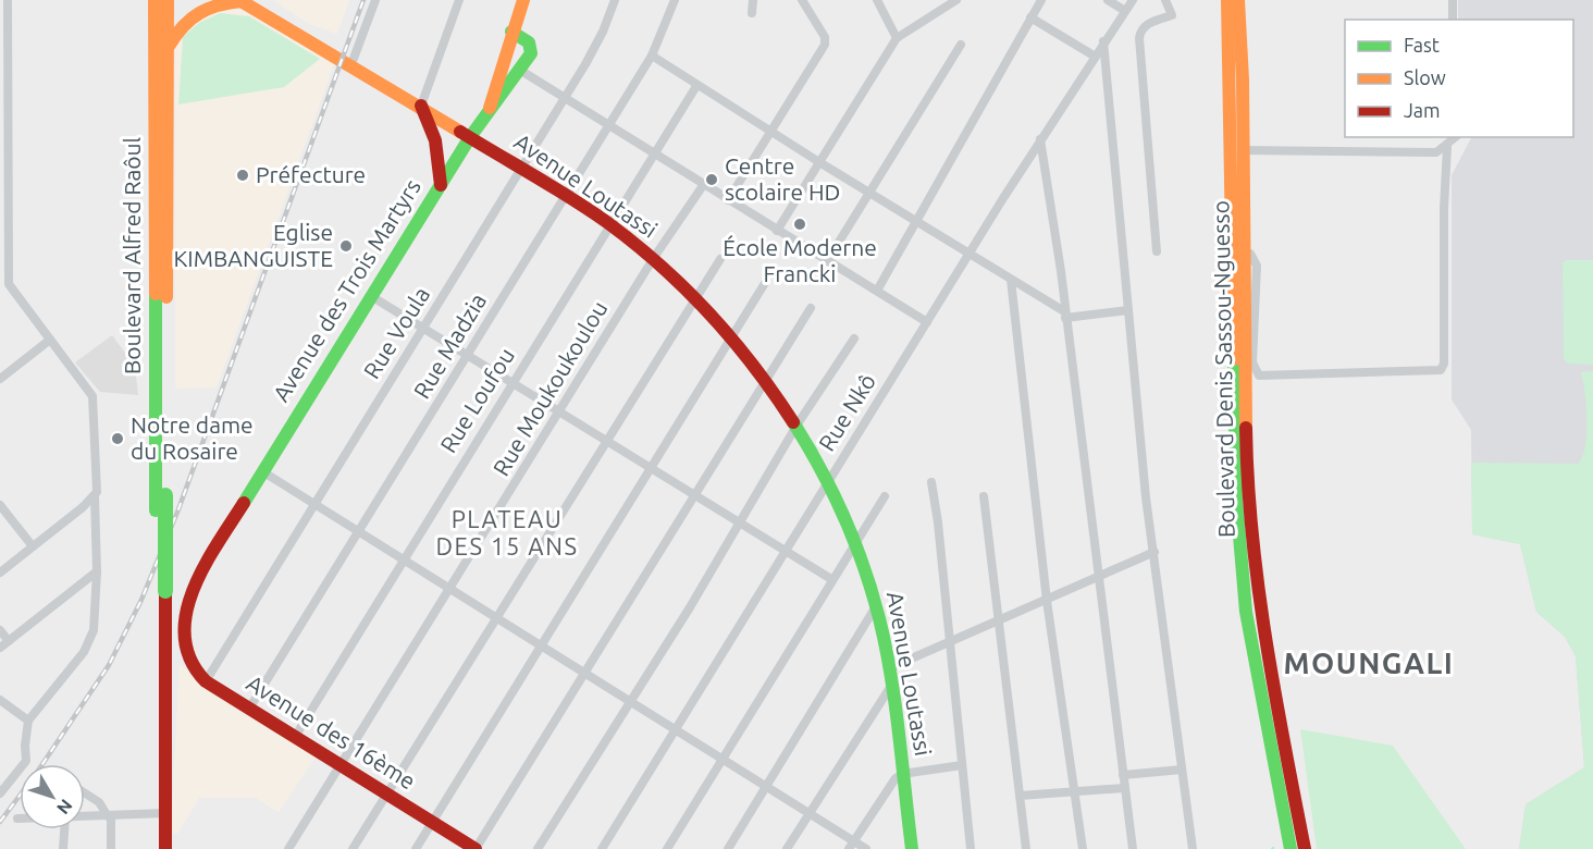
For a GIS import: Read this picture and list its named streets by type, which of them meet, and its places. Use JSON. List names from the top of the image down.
{
  "streets": {
    "main road": [
      "Avenue Loutassi",
      "Boulevard Alfred Raôul",
      "Avenue des Trois Martyrs",
      "Boulevard Denis Sassou-Nguesso",
      "Avenue des 16ème"
    ],
    "street": [
      "Rue Voula",
      "Rue Madzia",
      "Rue Moukoukoulou",
      "Rue Loufou",
      "Rue Nkô"
    ]
  },
  "crossings": [
    ["Avenue Loutassi", "Avenue des Trois Martyrs"],
    ["Avenue Loutassi", "Rue Voula"],
    ["Avenue Loutassi", "Rue Madzia"],
    ["Avenue Loutassi", "Rue Moukoukoulou"],
    ["Avenue Loutassi", "Rue Loufou"],
    ["Avenue Loutassi", "Rue Nkô"],
    ["Avenue des Trois Martyrs", "Avenue des 16ème"],
    ["Rue Voula", "Avenue des 16ème"],
    ["Rue Madzia", "Avenue des 16ème"],
    ["Rue Moukoukoulou", "Avenue des 16ème"],
    ["Rue Loufou", "Avenue des 16ème"]
  ],
  "districts": ["PLATEAU DES 15 ANS", "MOUNGALI"],
  "places": [
    "Préfecture",
    "Centre scolaire HD",
    "École Moderne Francki",
    "Eglise KIMBANGUISTE",
    "Notre dame du Rosaire"
  ],
  "legend": ["Fast", "Slow", "Jam"],
  "north": "bottom right"
}
